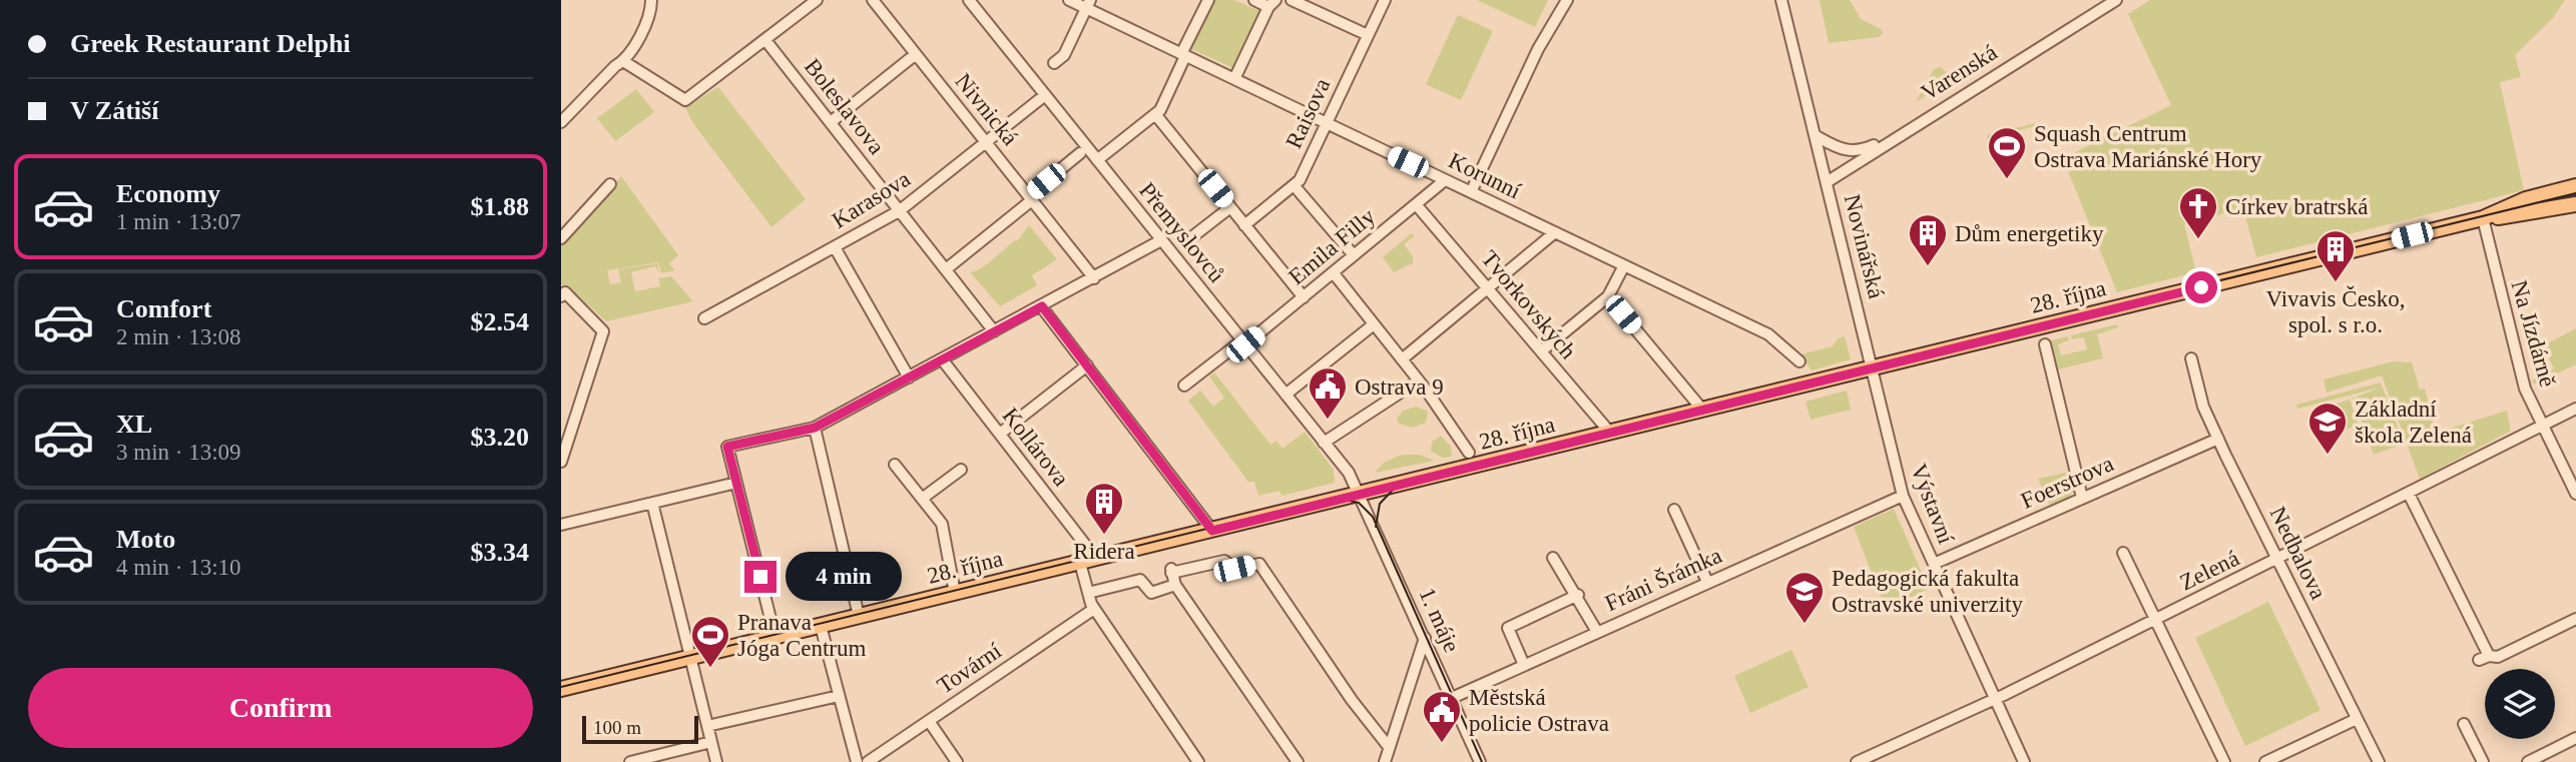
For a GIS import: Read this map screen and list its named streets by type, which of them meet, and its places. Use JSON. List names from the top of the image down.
{
  "streets": {
    "main road": ["28. října"],
    "street": [
      "Varenská",
      "Boleslavova",
      "Nivnická",
      "Raisova",
      "Korunní",
      "Karasova",
      "Přemyslovců",
      "Emila Filly",
      "Novinářská",
      "Tvorkovských",
      "Na Jízdárně",
      "Kollárova",
      "Foerstrova",
      "Výstavní",
      "Nedbalova",
      "Zelená",
      "Fráni Šrámka",
      "1. máje",
      "Tovární"
    ]
  },
  "crossings": [
    ["Varenská", "Novinářská"],
    ["Boleslavova", "Karasova"],
    ["Nivnická", "Karasova"],
    ["Raisova", "Korunní"],
    ["Korunní", "Emila Filly"],
    ["Karasova", "Přemyslovců"],
    ["Přemyslovců", "Emila Filly"],
    ["Přemyslovců", "28. října"],
    ["Přemyslovců", "1. máje"],
    ["Emila Filly", "Tvorkovských"],
    ["Novinářská", "28. října"],
    ["Novinářská", "Výstavní"],
    ["28. října", "Tvorkovských"],
    ["28. října", "Na Jízdárně"],
    ["28. října", "Kollárova"],
    ["28. října", "Výstavní"],
    ["28. října", "1. máje"],
    ["Na Jízdárně", "Zelená"],
    ["Foerstrova", "Výstavní"],
    ["Foerstrova", "Nedbalova"],
    ["Výstavní", "Zelená"],
    ["Výstavní", "Fráni Šrámka"],
    ["Nedbalova", "Zelená"],
    ["Fráni Šrámka", "1. máje"]
  ],
  "places": {
    "sports": ["Squash Centrum Ostrava Mariánské Hory", "Pranava Jóga Centrum"],
    "church": ["Církev bratrská"],
    "building": ["Dům energetiky", "Vivavis Česko, spol. s r.o.", "Ridera"],
    "public building": ["Ostrava 9", "Městská policie Ostrava"],
    "school or university": ["Základní škola Zelená", "Pedagogická fakulta Ostravské univerzity"]
  },
  "scale_bar": "100 m",
  "page": {
    "banner": ["Greek Restaurant Delphi", "V Zátiší"],
    "list": [
      {
        "name": "Economy",
        "note": "1 min · 13:07",
        "value": "$1.88"
      },
      {
        "name": "Comfort",
        "note": "2 min · 13:08",
        "value": "$2.54"
      },
      {
        "name": "XL",
        "note": "3 min · 13:09",
        "value": "$3.20"
      },
      {
        "name": "Moto",
        "note": "4 min · 13:10",
        "value": "$3.34"
      }
    ],
    "bubble": "4 min",
    "buttons": "Confirm",
    "scale": "100 m"
  }
}
